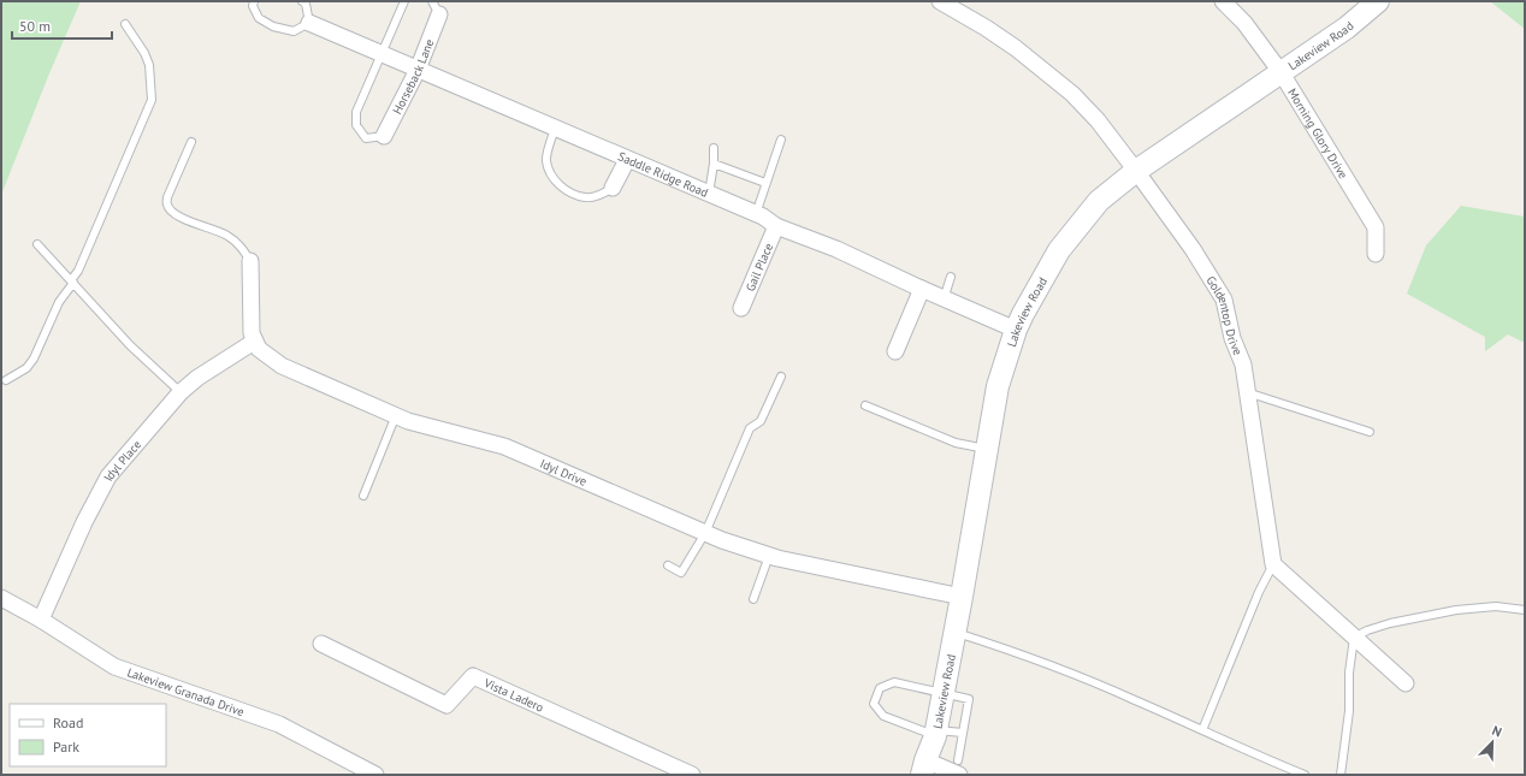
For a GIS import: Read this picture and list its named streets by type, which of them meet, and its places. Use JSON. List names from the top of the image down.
{
  "streets": {
    "street": [
      "Lakeview Road",
      "Horseback Lane",
      "Morning Glory Drive",
      "Saddle Ridge Road",
      "Gail Place",
      "Goldentop Drive",
      "Idyl Place",
      "Idyl Drive",
      "Lakeview Granada Drive",
      "Vista Ladero"
    ]
  },
  "crossings": [
    ["Lakeview Road", "Morning Glory Drive"],
    ["Lakeview Road", "Saddle Ridge Road"],
    ["Lakeview Road", "Goldentop Drive"],
    ["Lakeview Road", "Idyl Drive"],
    ["Horseback Lane", "Saddle Ridge Road"],
    ["Saddle Ridge Road", "Gail Place"],
    ["Idyl Place", "Idyl Drive"],
    ["Idyl Place", "Lakeview Granada Drive"]
  ],
  "legend": ["Road", "Park"],
  "scale_bar": "50 m",
  "north": "top right"
}
